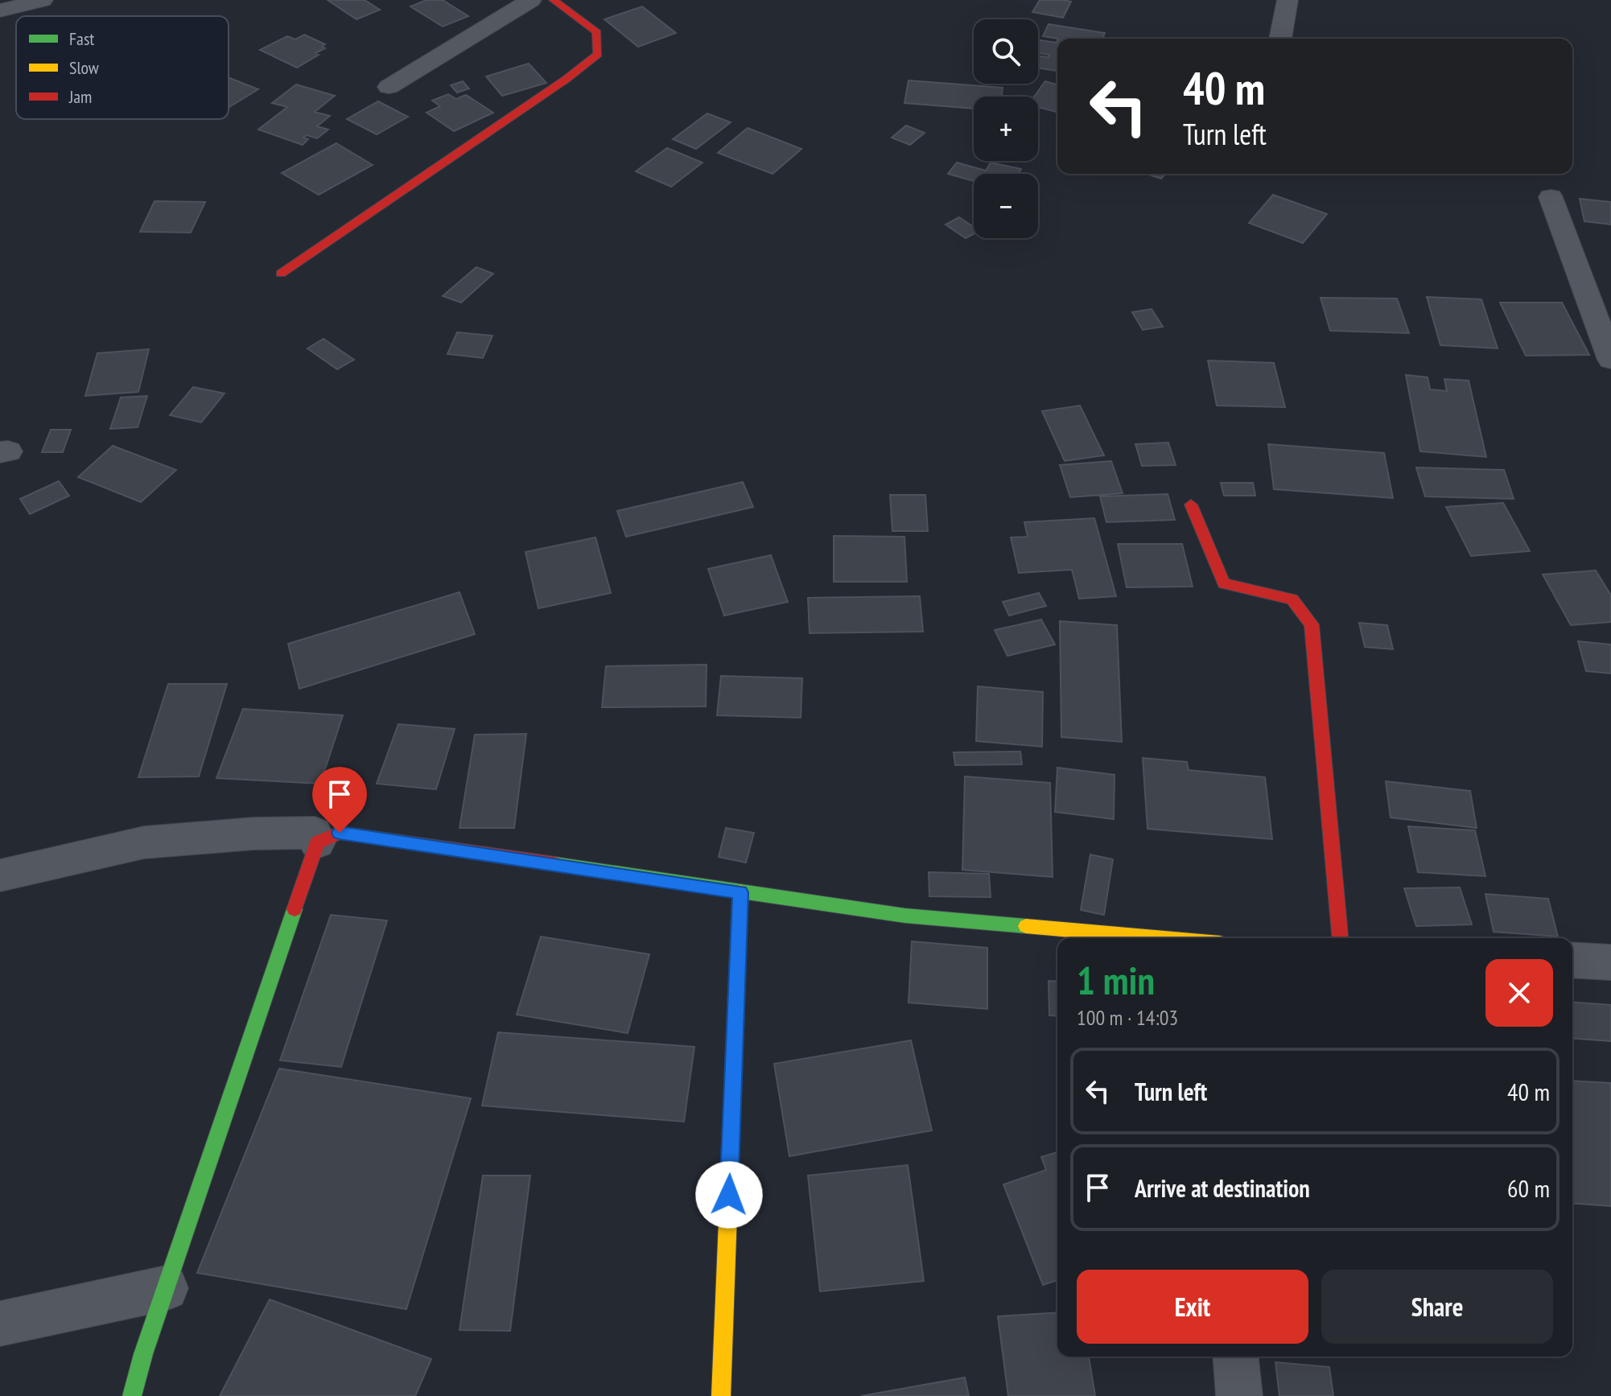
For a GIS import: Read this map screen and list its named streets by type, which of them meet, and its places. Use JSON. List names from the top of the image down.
{
  "legend": ["Fast", "Slow", "Jam"],
  "page": {
    "map_buttons": ["+", "−"],
    "turn": ["40 m", "Turn left"],
    "heading": ["1 min", "100 m · 14:03"],
    "list": [
      {
        "name": "Turn left",
        "value": "40 m"
      },
      {
        "name": "Arrive at destination",
        "value": "60 m"
      }
    ],
    "buttons": ["Exit", "Share"]
  }
}
